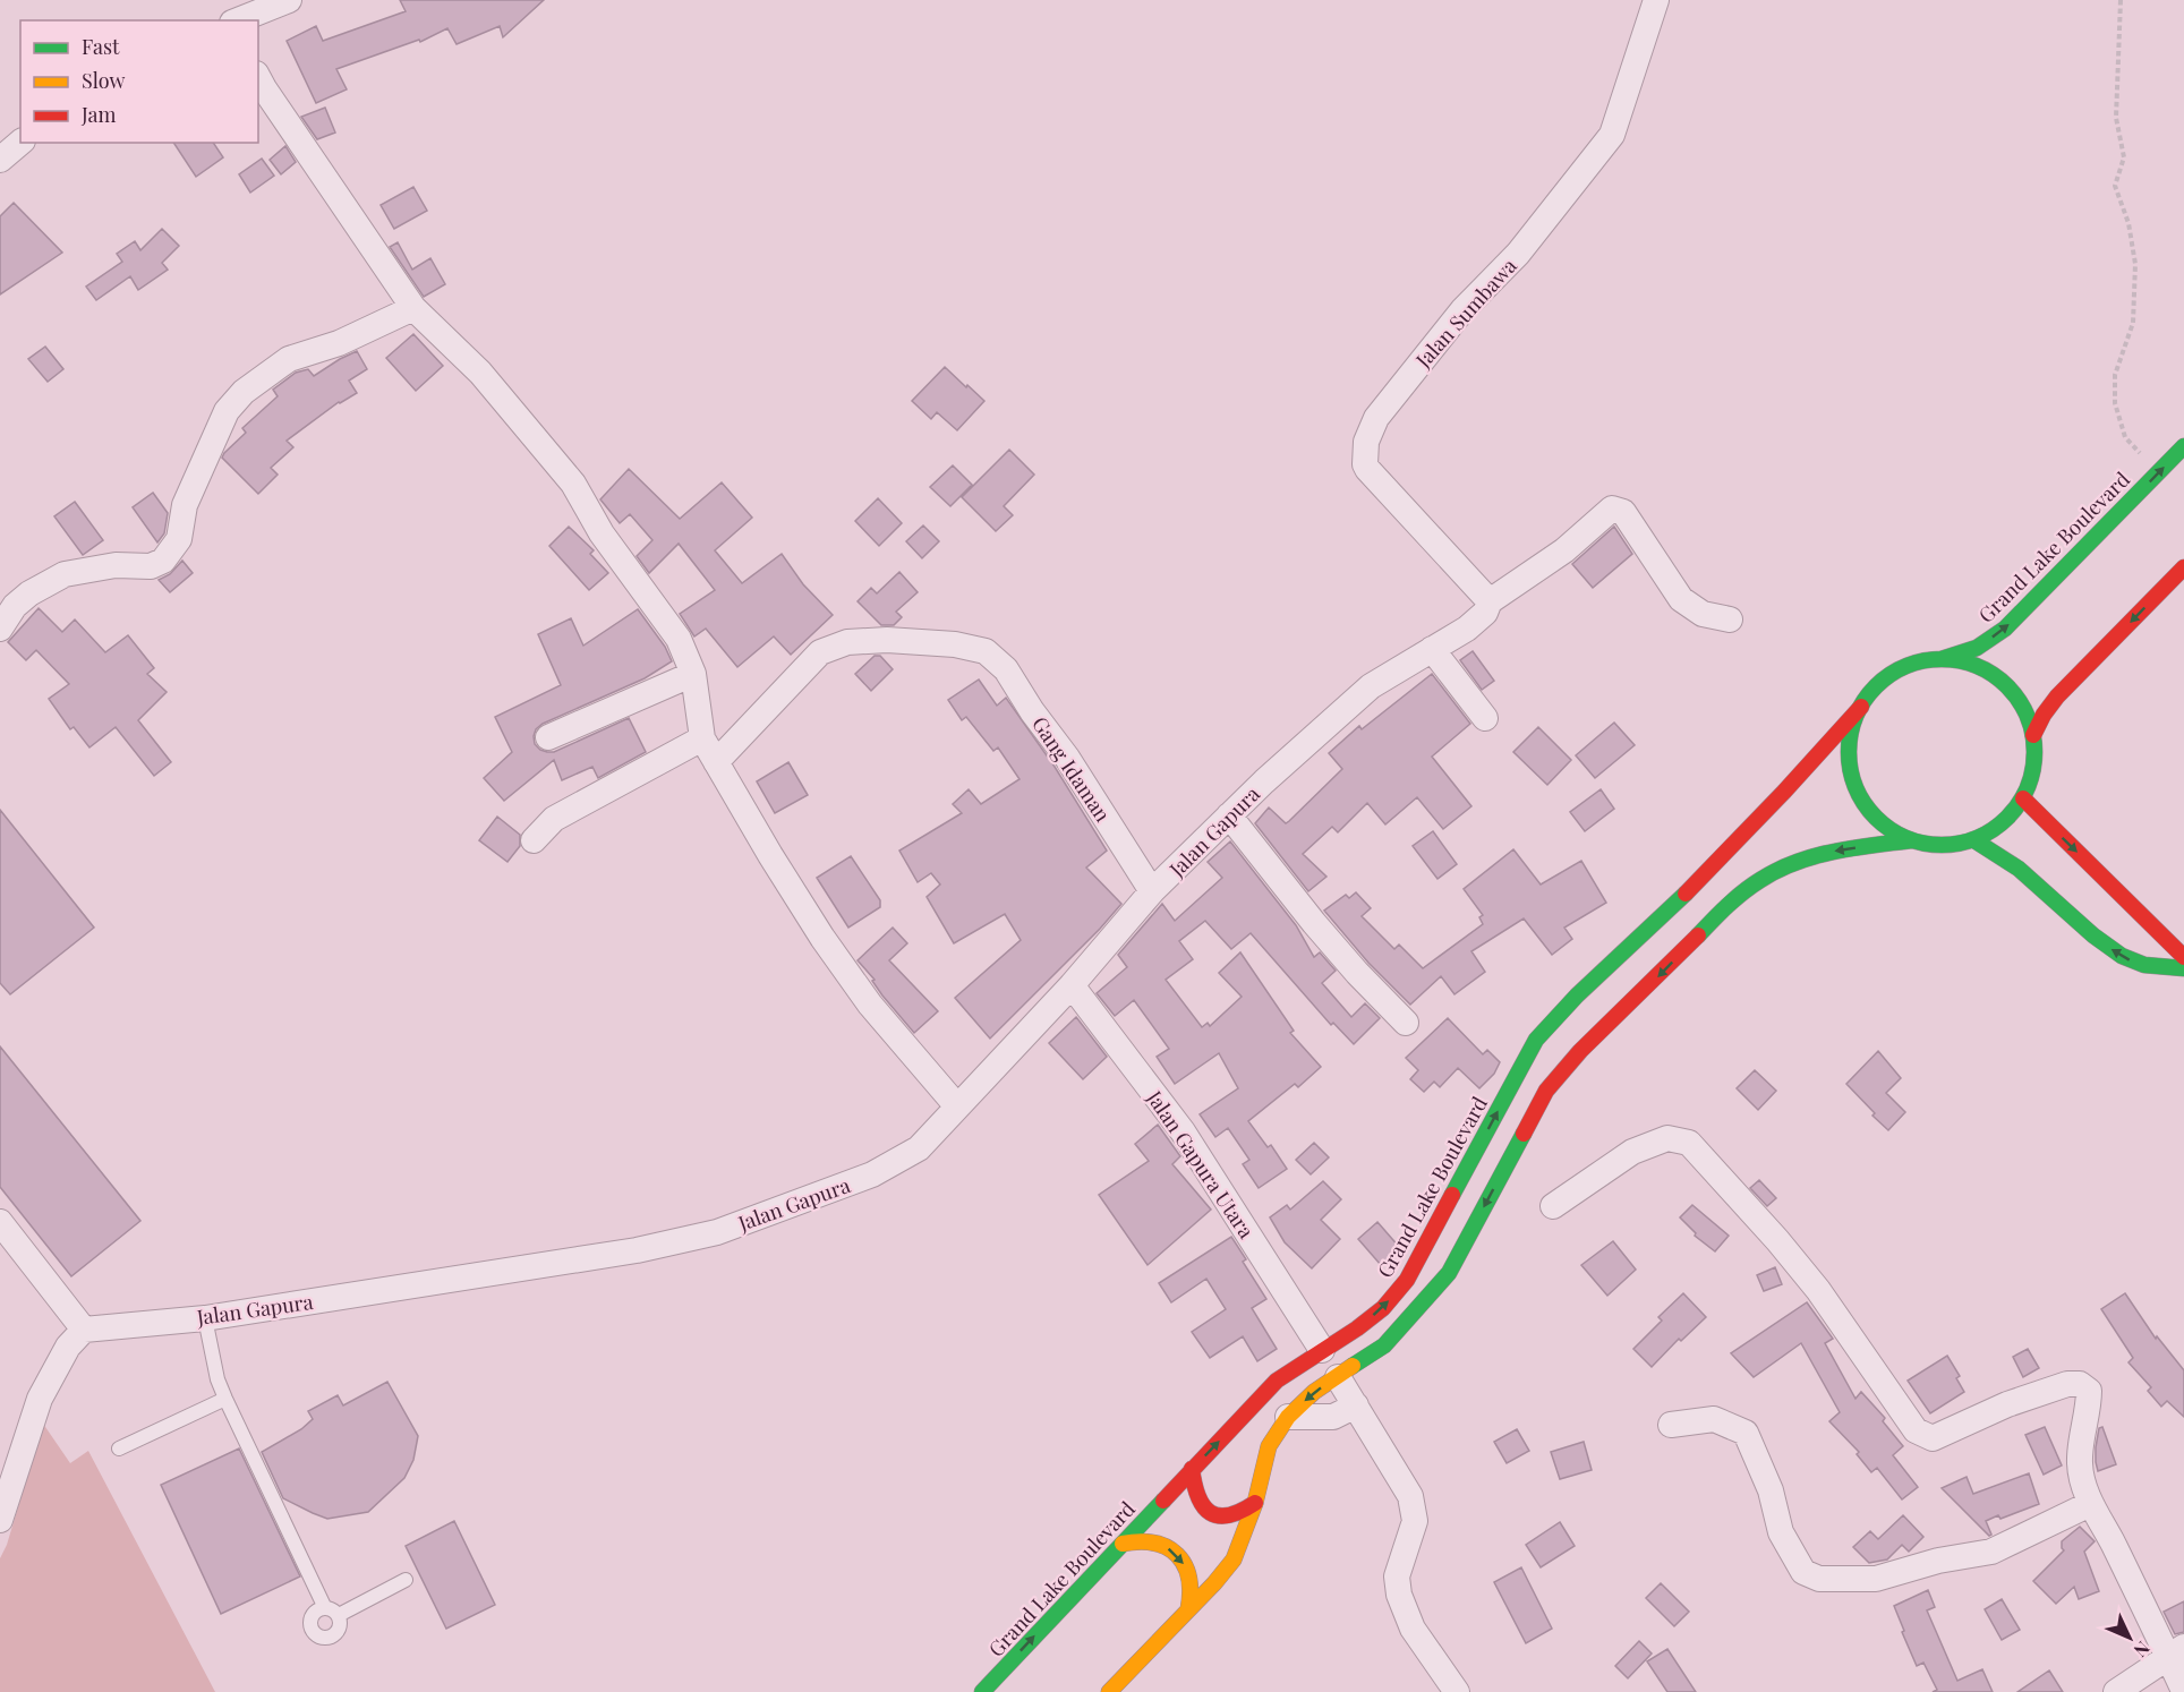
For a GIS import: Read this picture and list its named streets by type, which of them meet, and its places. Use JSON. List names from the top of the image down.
{
  "streets": {
    "street": [
      "Jalan Sumbawa",
      "Grand Lake Boulevard",
      "Gang Idaman",
      "Jalan Gapura",
      "Jalan Gapura Utara"
    ]
  },
  "crossings": [
    ["Jalan Sumbawa", "Jalan Gapura"],
    ["Grand Lake Boulevard", "Jalan Gapura Utara"],
    ["Gang Idaman", "Jalan Gapura"],
    ["Jalan Gapura", "Jalan Gapura Utara"]
  ],
  "legend": ["Fast", "Slow", "Jam"],
  "north": "bottom right"
}
